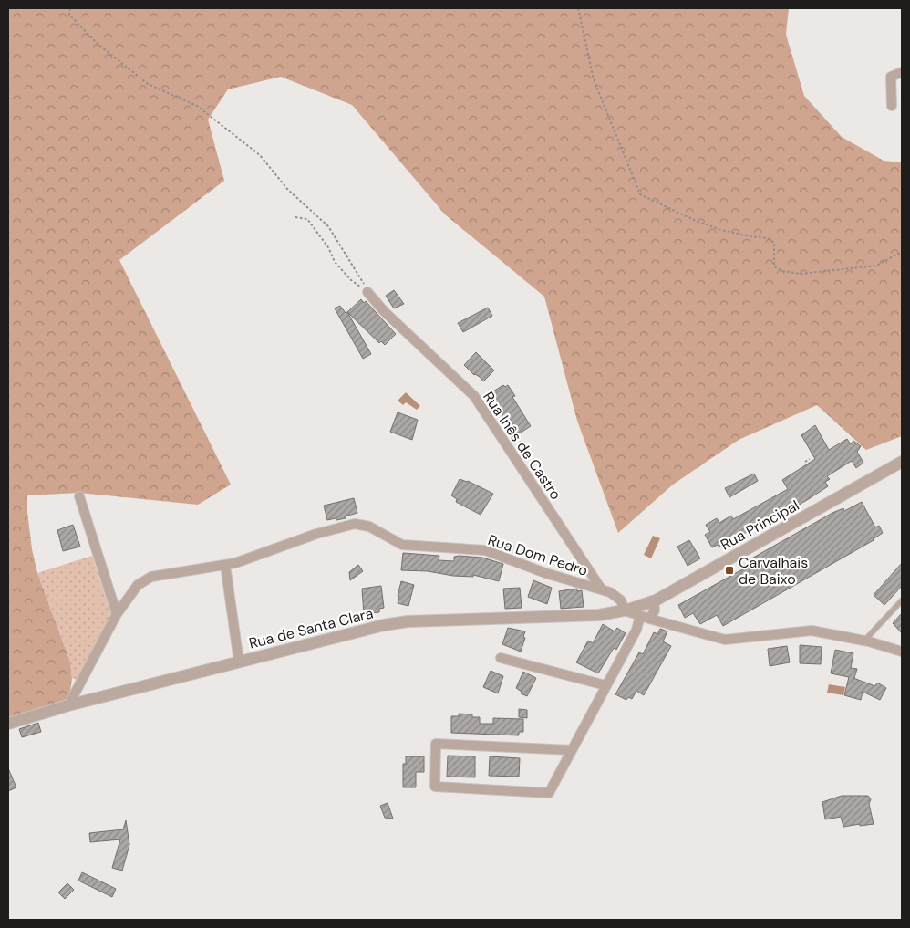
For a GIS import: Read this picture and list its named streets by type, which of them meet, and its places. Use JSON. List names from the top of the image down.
{
  "streets": {
    "street": [
      "Rua Inês de Castro",
      "Rua Principal",
      "Rua Dom Pedro",
      "Rua de Santa Clara"
    ]
  },
  "crossings": [
    ["Rua Inês de Castro", "Rua Dom Pedro"],
    ["Rua Principal", "Rua Dom Pedro"],
    ["Rua Principal", "Rua de Santa Clara"],
    ["Rua Dom Pedro", "Rua de Santa Clara"]
  ],
  "places": {
    "transit": ["Carvalhais de Baixo"]
  }
}
